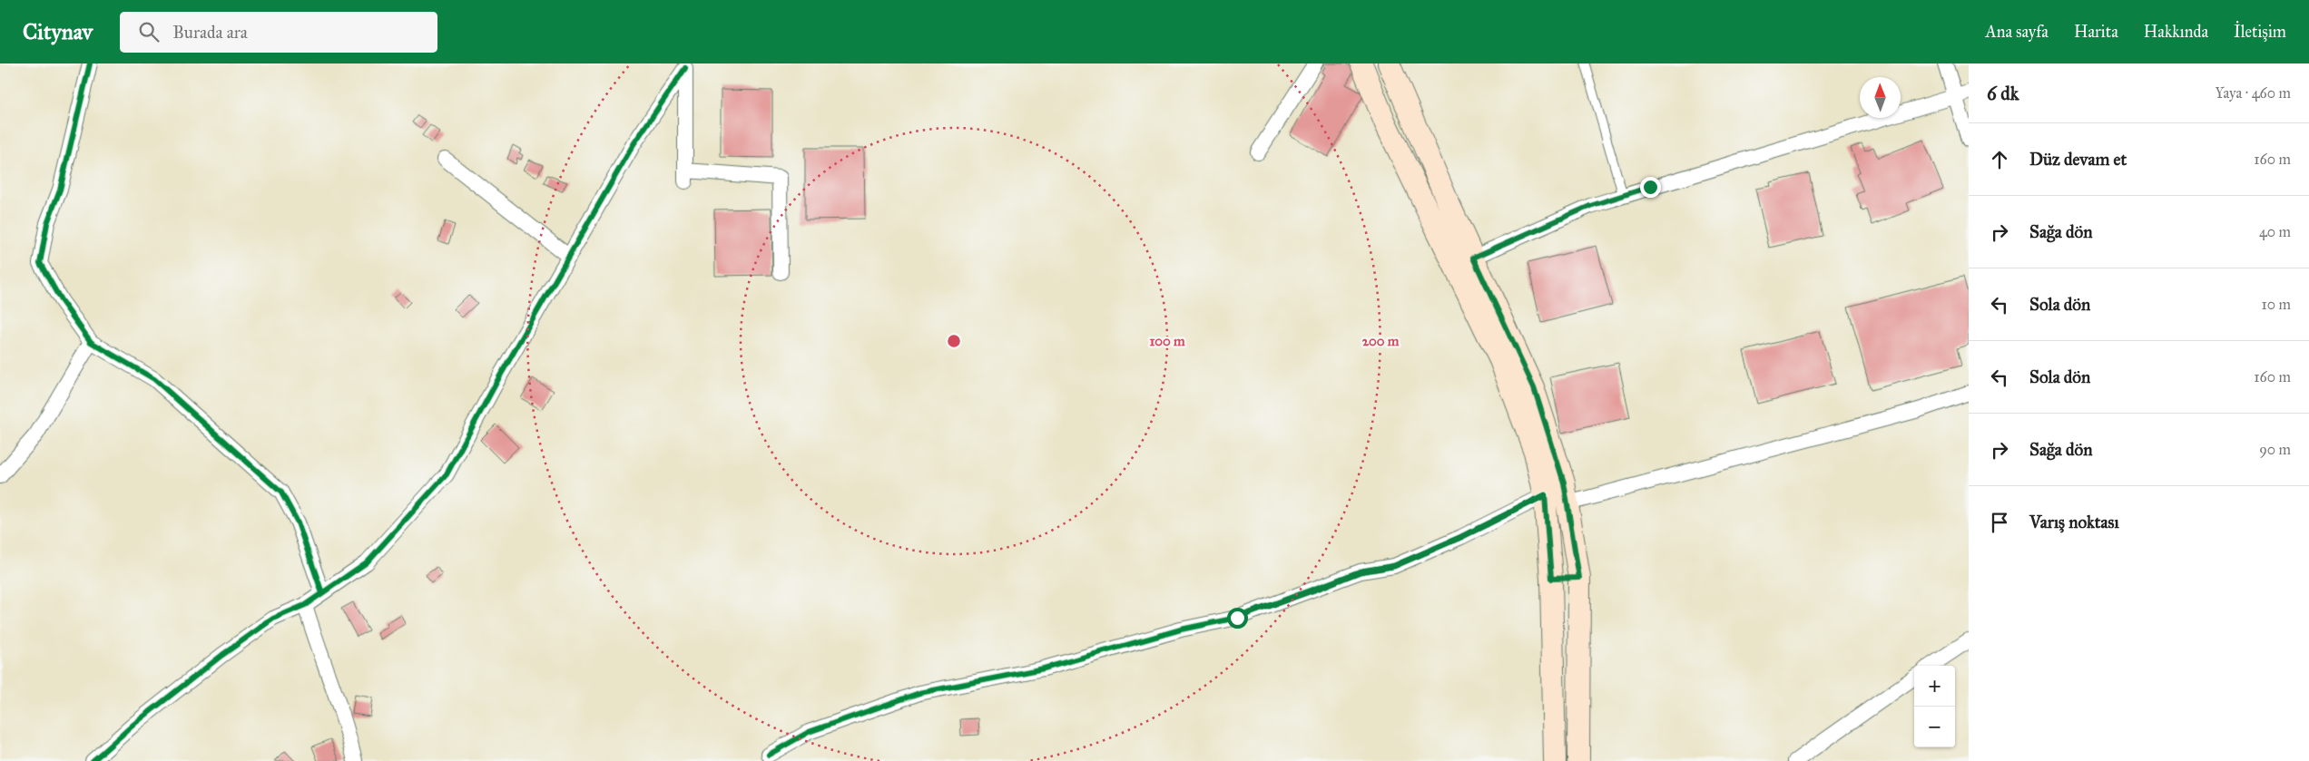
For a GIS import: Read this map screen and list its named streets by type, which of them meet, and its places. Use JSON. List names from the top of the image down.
{
  "north": "top",
  "page": {
    "header": "Citynav",
    "search": "Burada ara",
    "nav": [
      "Ana sayfa",
      "Harita",
      "Hakkında",
      "İletişim"
    ],
    "heading": ["6 dk", "Yaya · 460 m"],
    "list": [
      ["Düz devam et", "160 m"],
      ["Sağa dön", "40 m"],
      ["Sola dön", "10 m"],
      ["Sola dön", "160 m"],
      ["Sağa dön", "90 m"],
      "Varış noktası"
    ],
    "map_buttons": ["+", "−"]
  },
  "rings": ["100 m", "200 m"]
}
